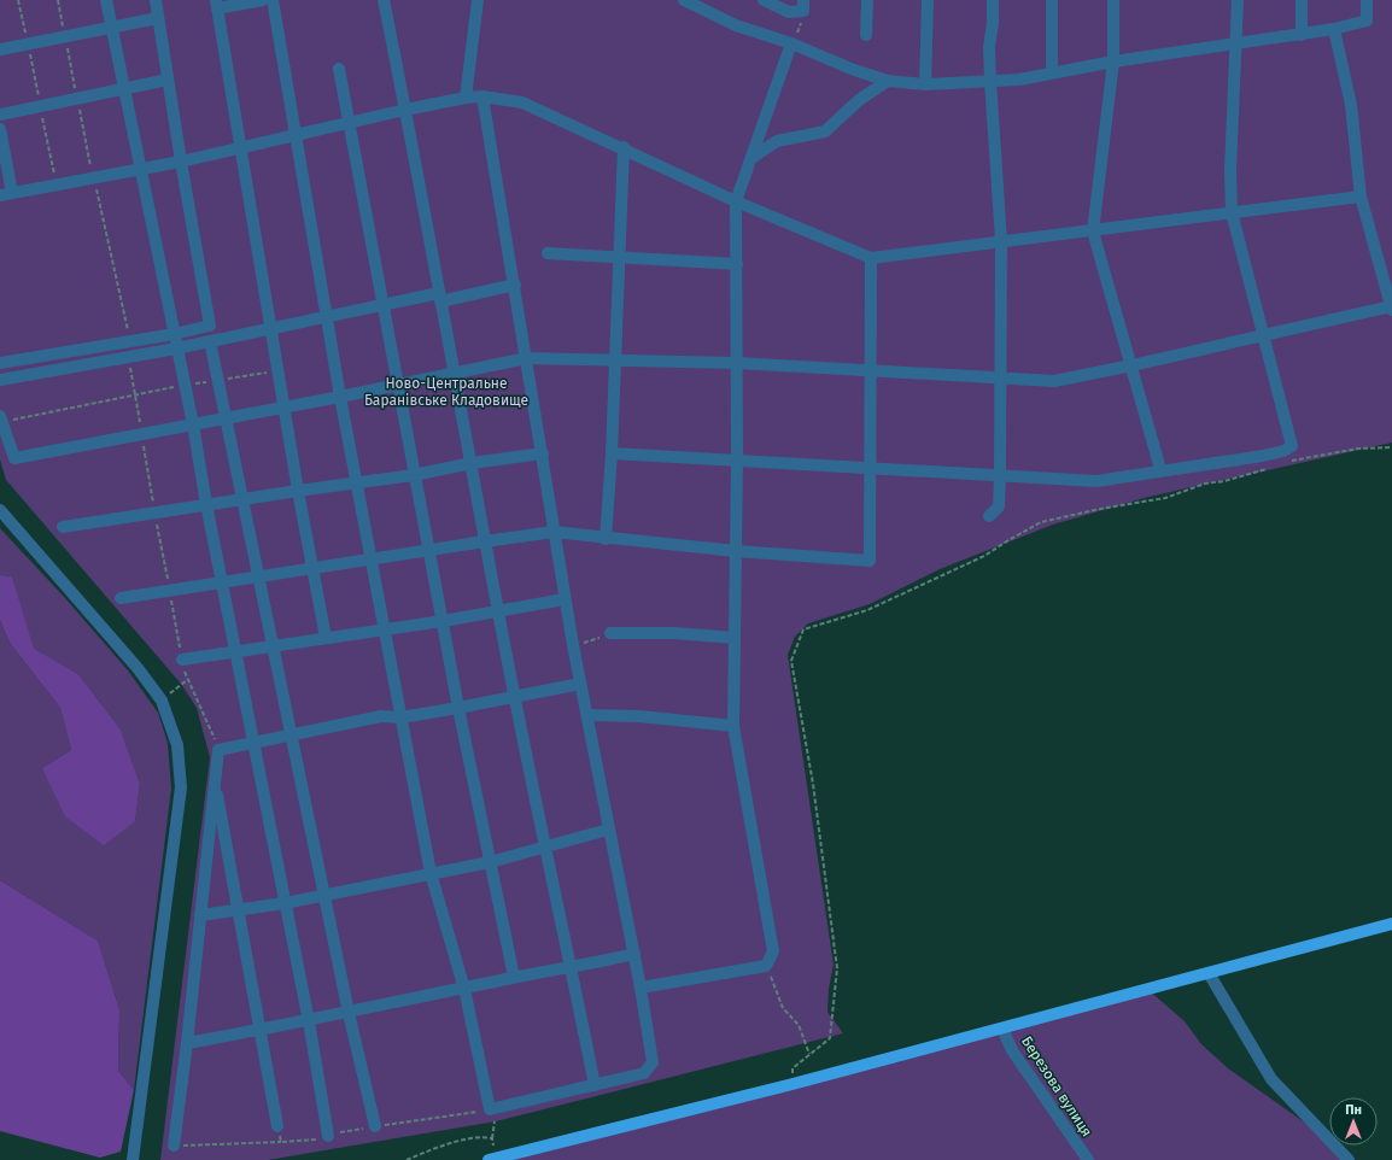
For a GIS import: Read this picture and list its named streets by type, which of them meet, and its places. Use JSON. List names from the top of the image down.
{
  "streets": {
    "street": ["Березова вулиця"]
  },
  "parks": ["Ново-Центральне Баранівське Кладовище"],
  "north": "top"
}
